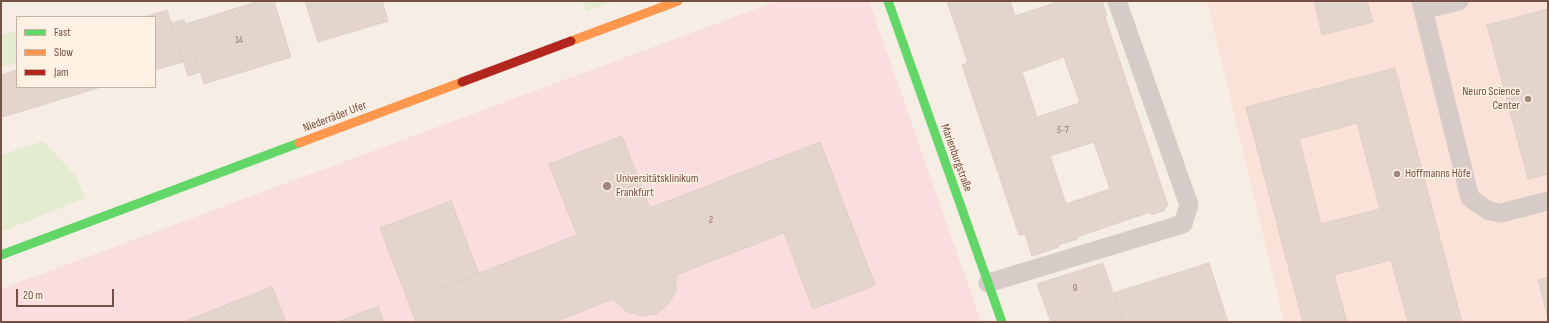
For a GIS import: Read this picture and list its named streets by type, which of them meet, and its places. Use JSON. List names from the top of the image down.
{
  "streets": {
    "main road": ["Niederräder Ufer", "Marienburgstraße"]
  },
  "places": ["Neuro Science Center", "Hoffmanns Höfe", "Universitätsklinikum Frankfurt"],
  "house_numbers": [
    "14",
    "5-7",
    "2",
    "9"
  ],
  "legend": ["Fast", "Slow", "Jam"],
  "scale_bar": "20 m"
}
